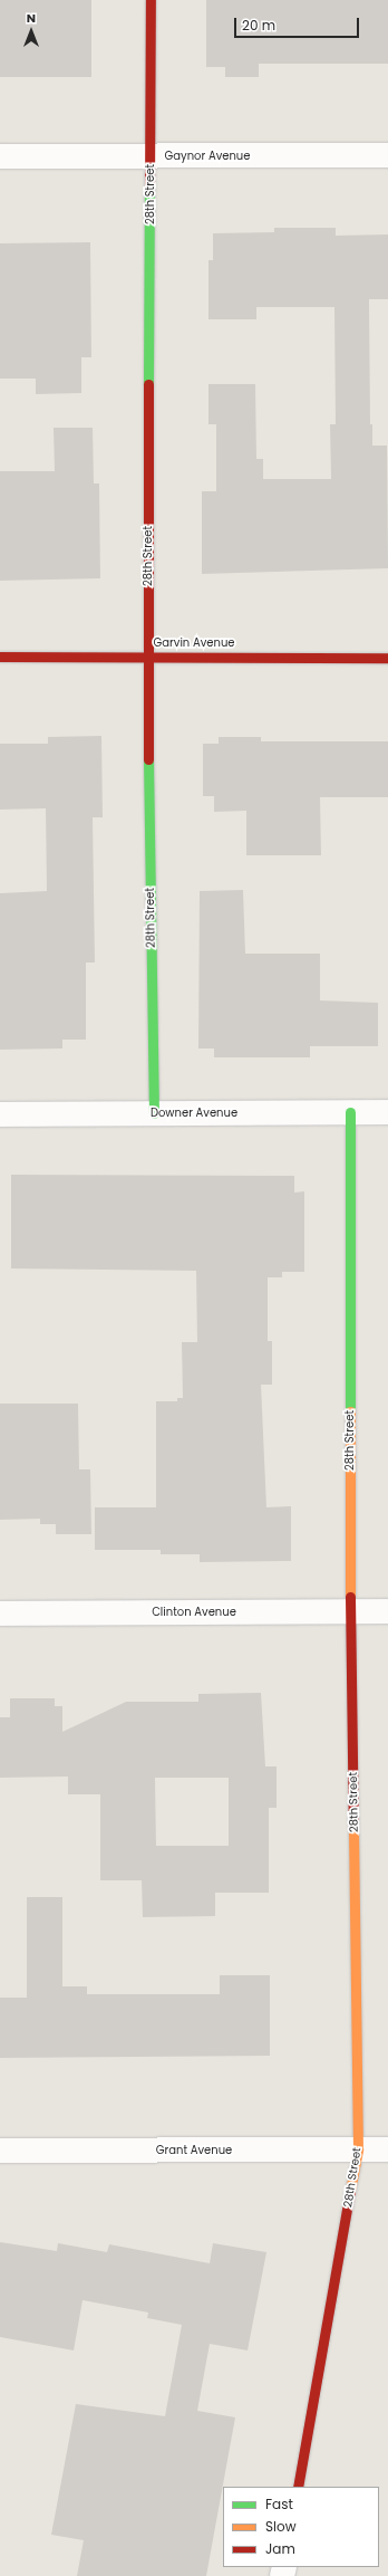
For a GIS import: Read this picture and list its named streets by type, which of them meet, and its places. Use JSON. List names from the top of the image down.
{
  "streets": {
    "street": [
      "Gaynor Avenue",
      "28th Street",
      "Garvin Avenue",
      "Downer Avenue",
      "Clinton Avenue",
      "Grant Avenue"
    ]
  },
  "crossings": [
    ["Gaynor Avenue", "28th Street"],
    ["28th Street", "Garvin Avenue"],
    ["28th Street", "Downer Avenue"],
    ["28th Street", "Clinton Avenue"],
    ["28th Street", "Grant Avenue"]
  ],
  "legend": ["Fast", "Slow", "Jam"],
  "scale_bar": "20 m",
  "north": "top"
}
